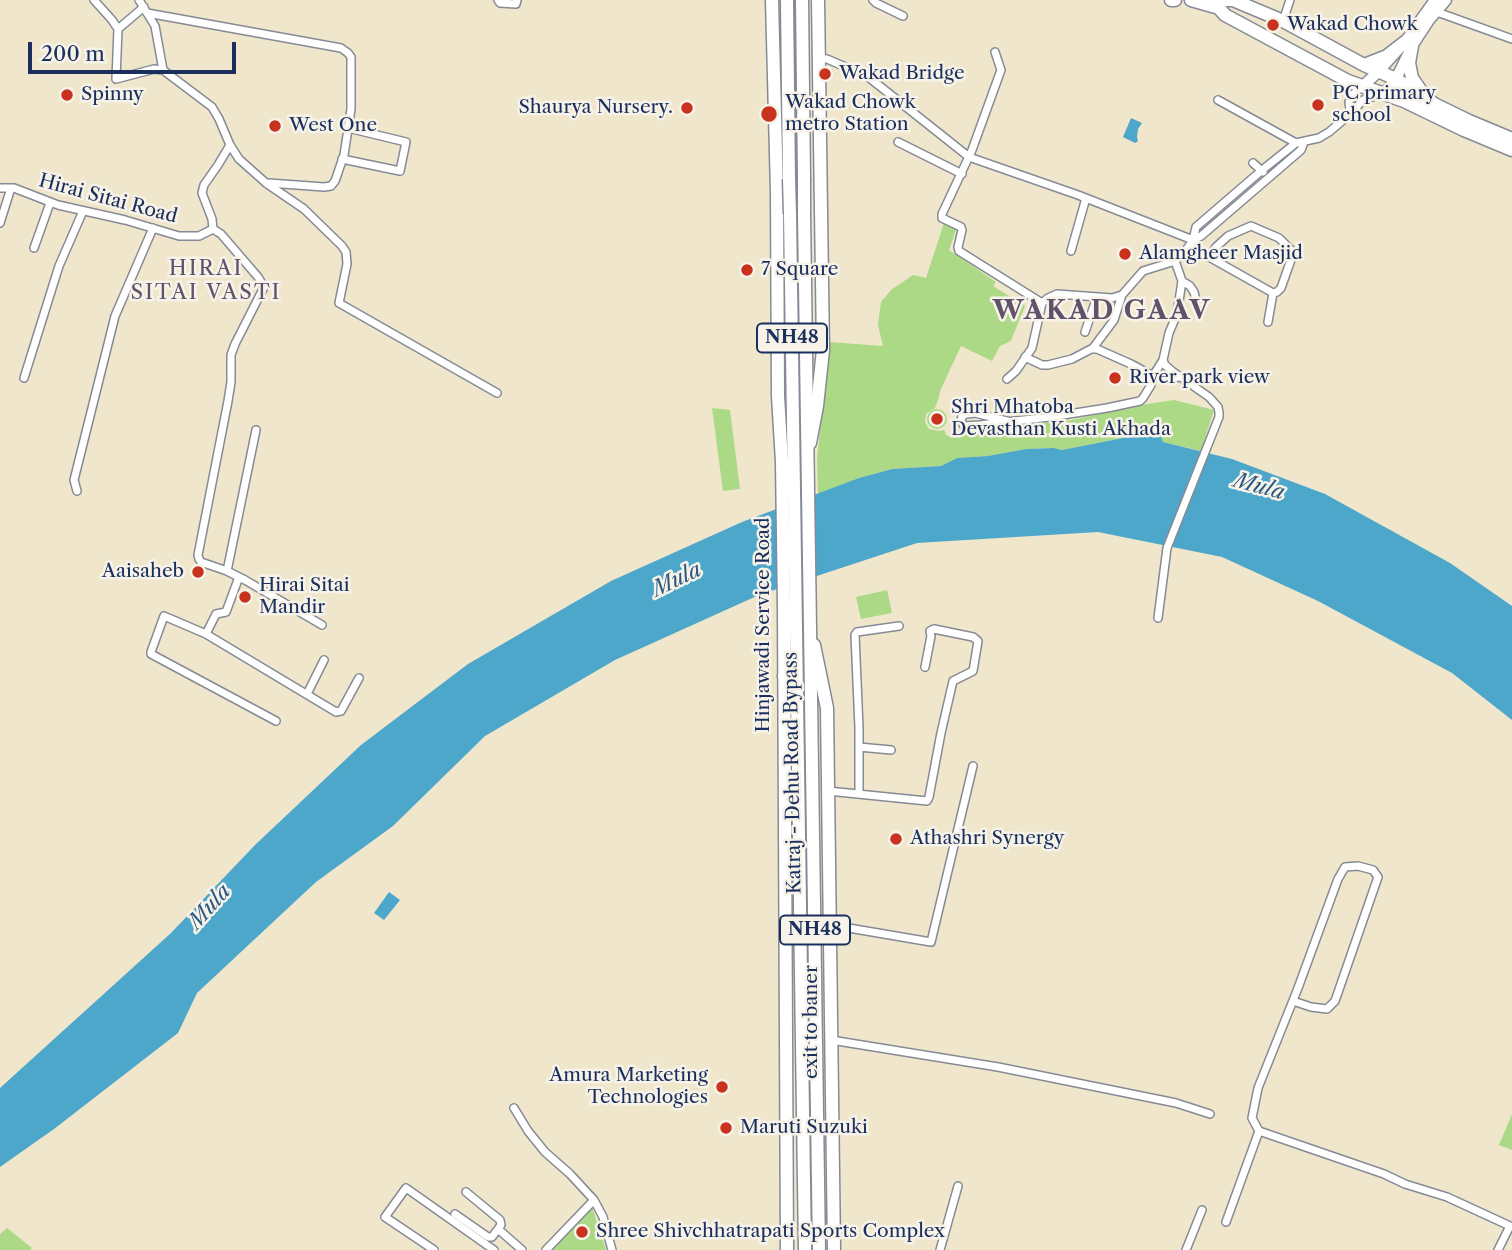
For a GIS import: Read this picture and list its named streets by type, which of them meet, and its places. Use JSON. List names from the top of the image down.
{
  "streets": {
    "main road": [
      "NH48",
      "Hinjawadi Service Road",
      "Katraj - Dehu Road Bypass",
      "exit to baner"
    ],
    "street": ["Hirai Sitai Road"]
  },
  "crossings": [
    ["NH48", "Katraj - Dehu Road Bypass"],
    ["Hinjawadi Service Road", "Katraj - Dehu Road Bypass"],
    ["Katraj - Dehu Road Bypass", "exit to baner"]
  ],
  "districts": ["HIRAI SITAI VASTI", "WAKAD GAAV"],
  "water": ["Mula"],
  "places": [
    "Wakad Chowk",
    "Wakad Bridge",
    "Spinny",
    "PC primary school",
    "Shaurya Nursery.",
    "Wakad Chowk metro Station",
    "West One",
    "Alamgheer Masjid",
    "7 Square",
    "River park view",
    "Shri Mhatoba Devasthan Kusti Akhada",
    "Aaisaheb",
    "Hirai Sitai Mandir",
    "Athashri Synergy",
    "Amura Marketing Technologies",
    "Maruti Suzuki",
    "Shree Shivchhatrapati Sports Complex"
  ],
  "scale_bar": "200 m"
}
